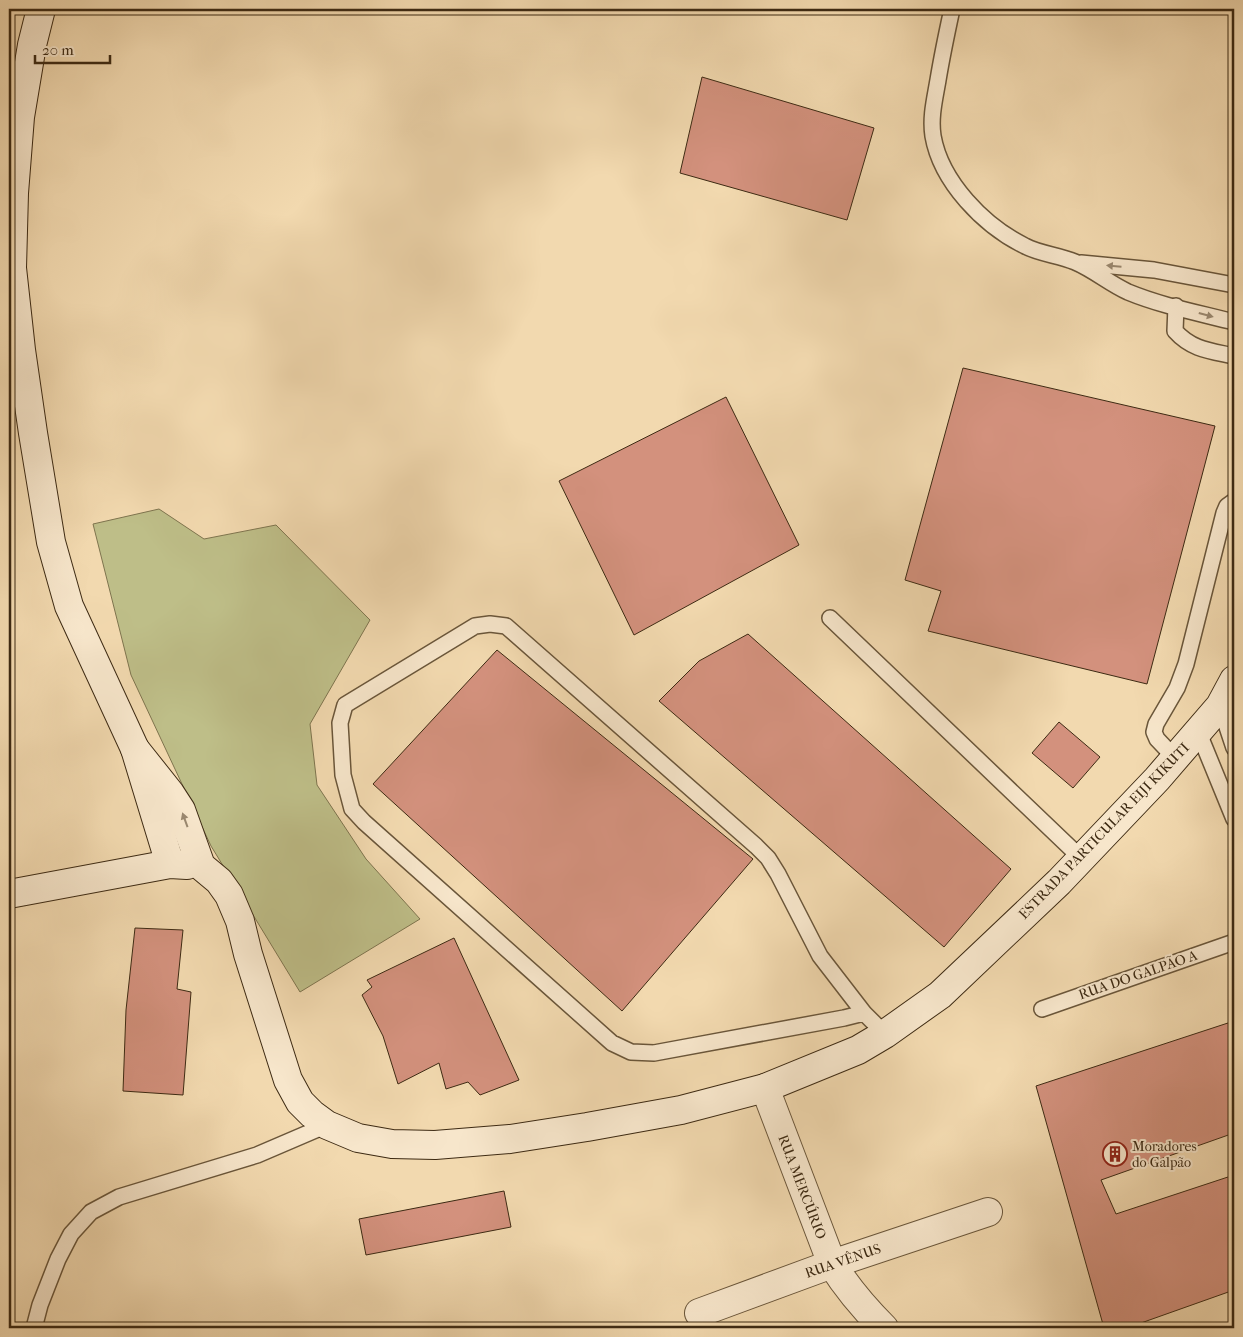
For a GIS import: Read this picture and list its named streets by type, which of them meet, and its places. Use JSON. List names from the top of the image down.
{
  "streets": {
    "street": ["ESTRADA PARTICULAR EIJI KIKUTI", "RUA MERCÚRIO", "RUA VÊNUS"],
    "lane": ["RUA DO GALPÃO A"]
  },
  "crossings": [
    ["ESTRADA PARTICULAR EIJI KIKUTI", "RUA MERCÚRIO"],
    ["RUA MERCÚRIO", "RUA VÊNUS"]
  ],
  "places": {
    "building": ["Moradores do Galpão"]
  },
  "scale_bar": "20 m"
}
